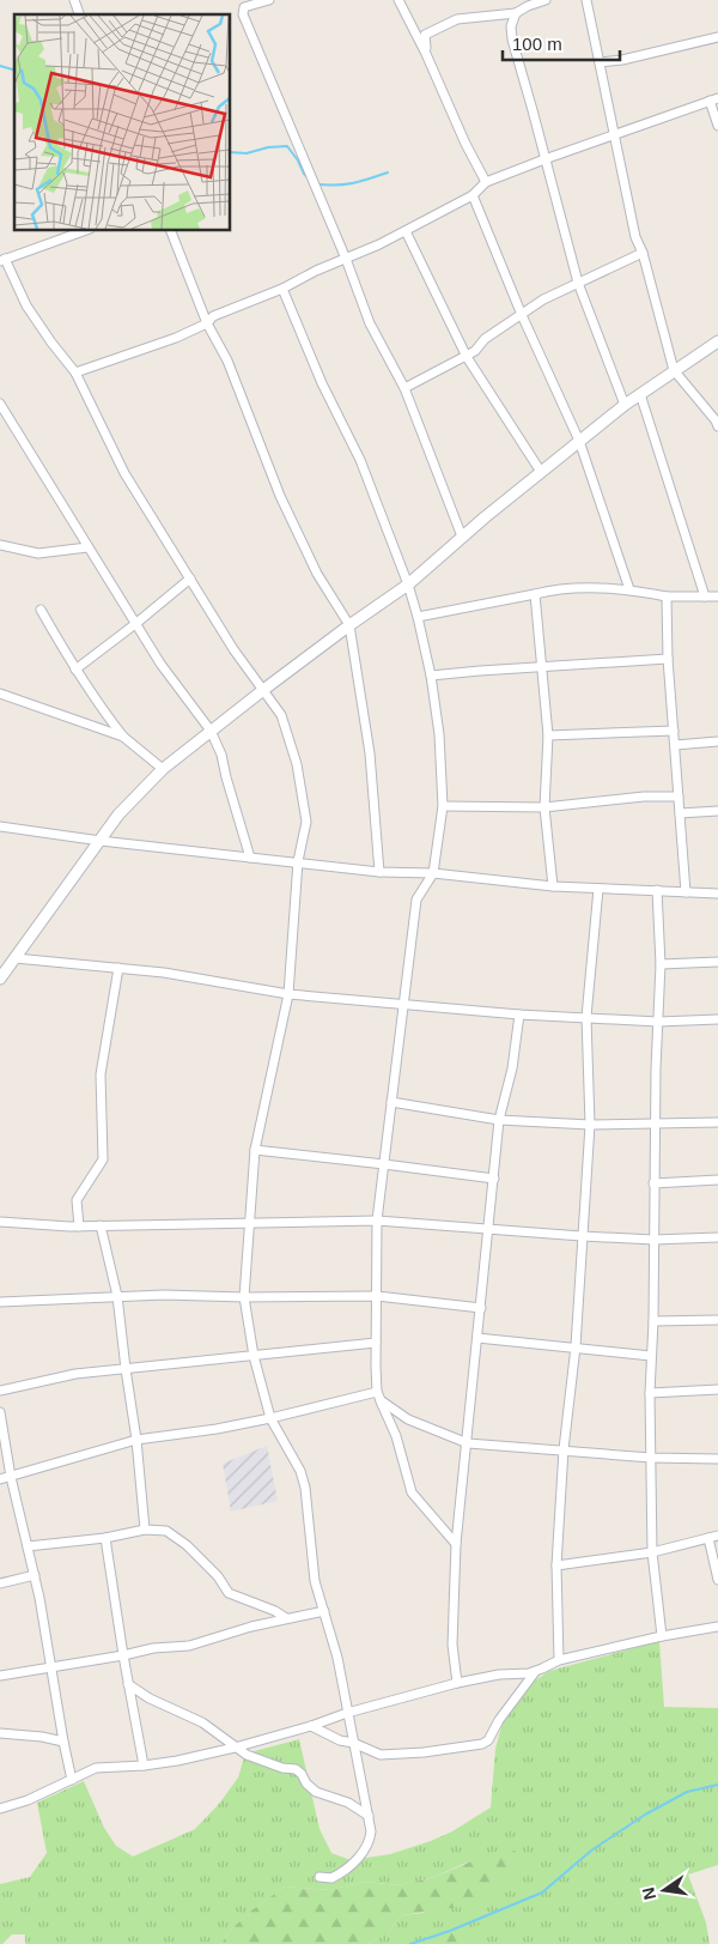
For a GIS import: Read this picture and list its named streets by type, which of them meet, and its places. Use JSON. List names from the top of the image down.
{
  "scale_bar": "100 m",
  "north": "left"
}
